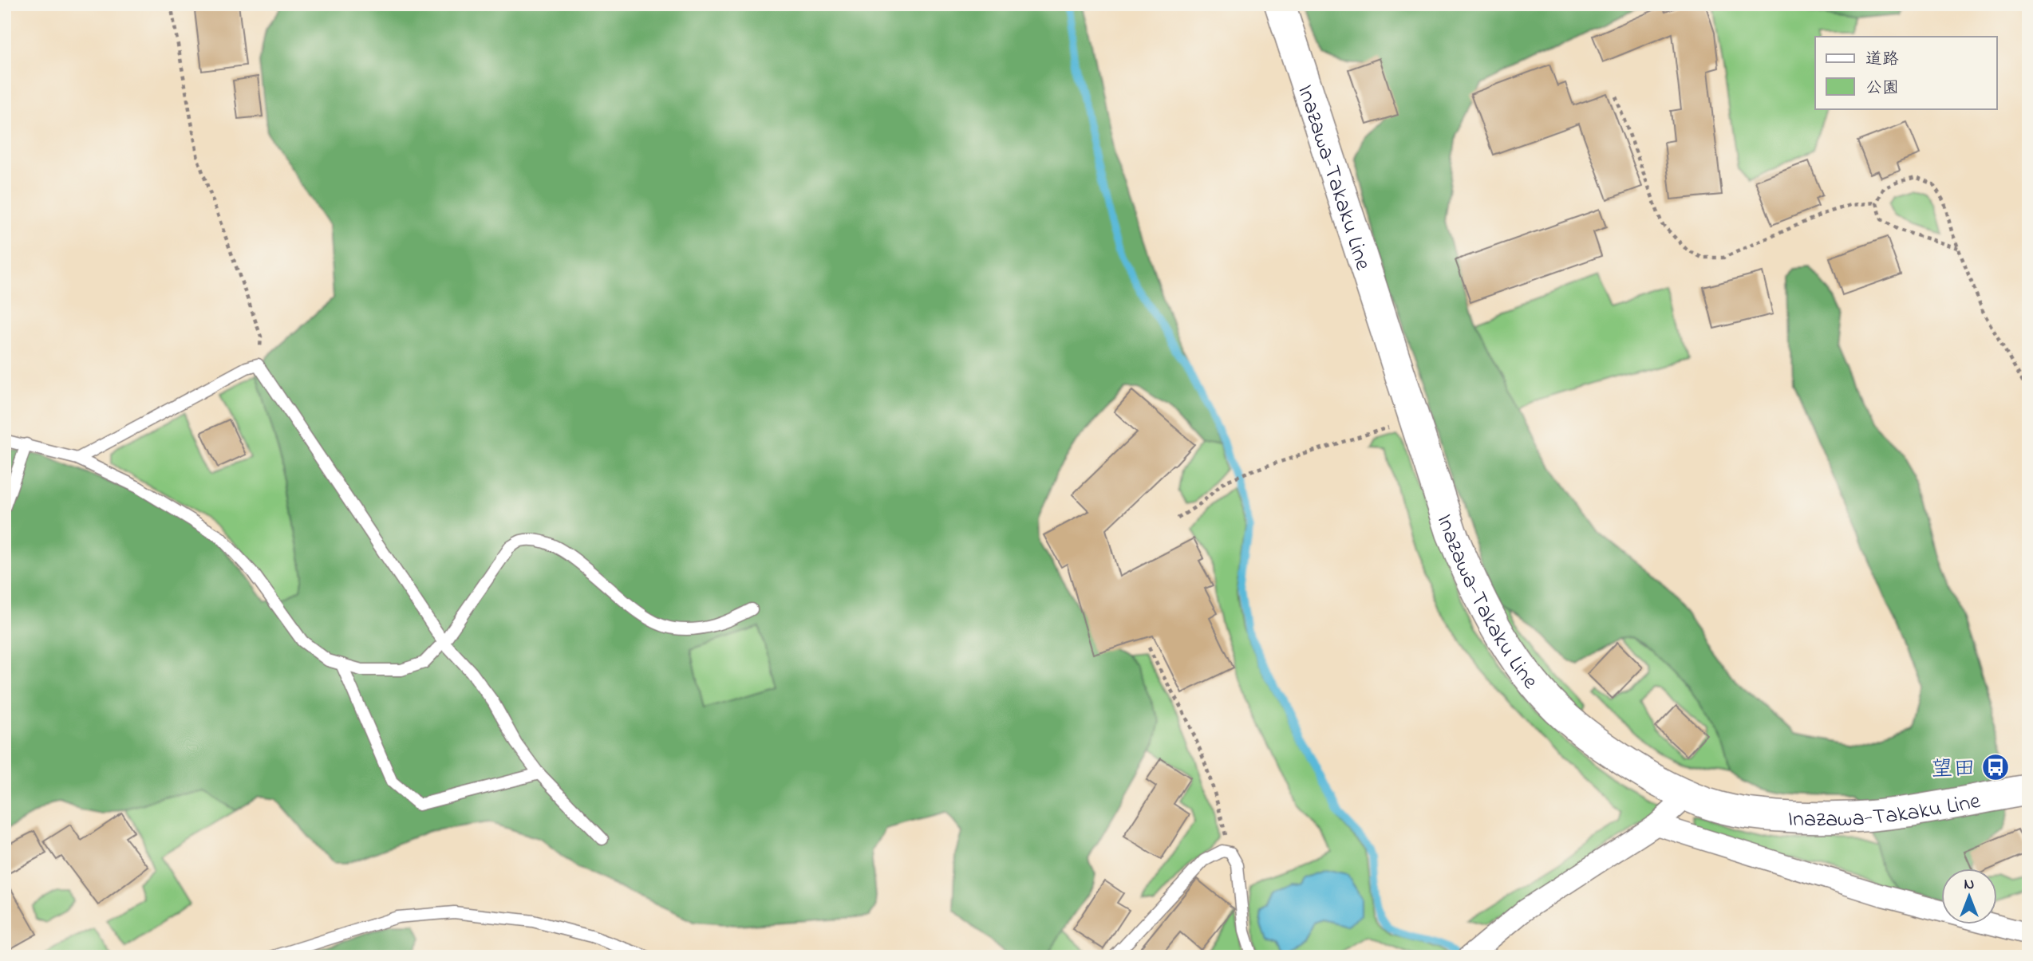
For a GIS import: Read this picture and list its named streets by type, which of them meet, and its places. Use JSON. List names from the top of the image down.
{
  "streets": {
    "main road": ["Inazawa-Takaku Line"]
  },
  "places": {
    "bus stop": ["望田"]
  },
  "legend": ["道路", "公園"],
  "north": "top"
}
